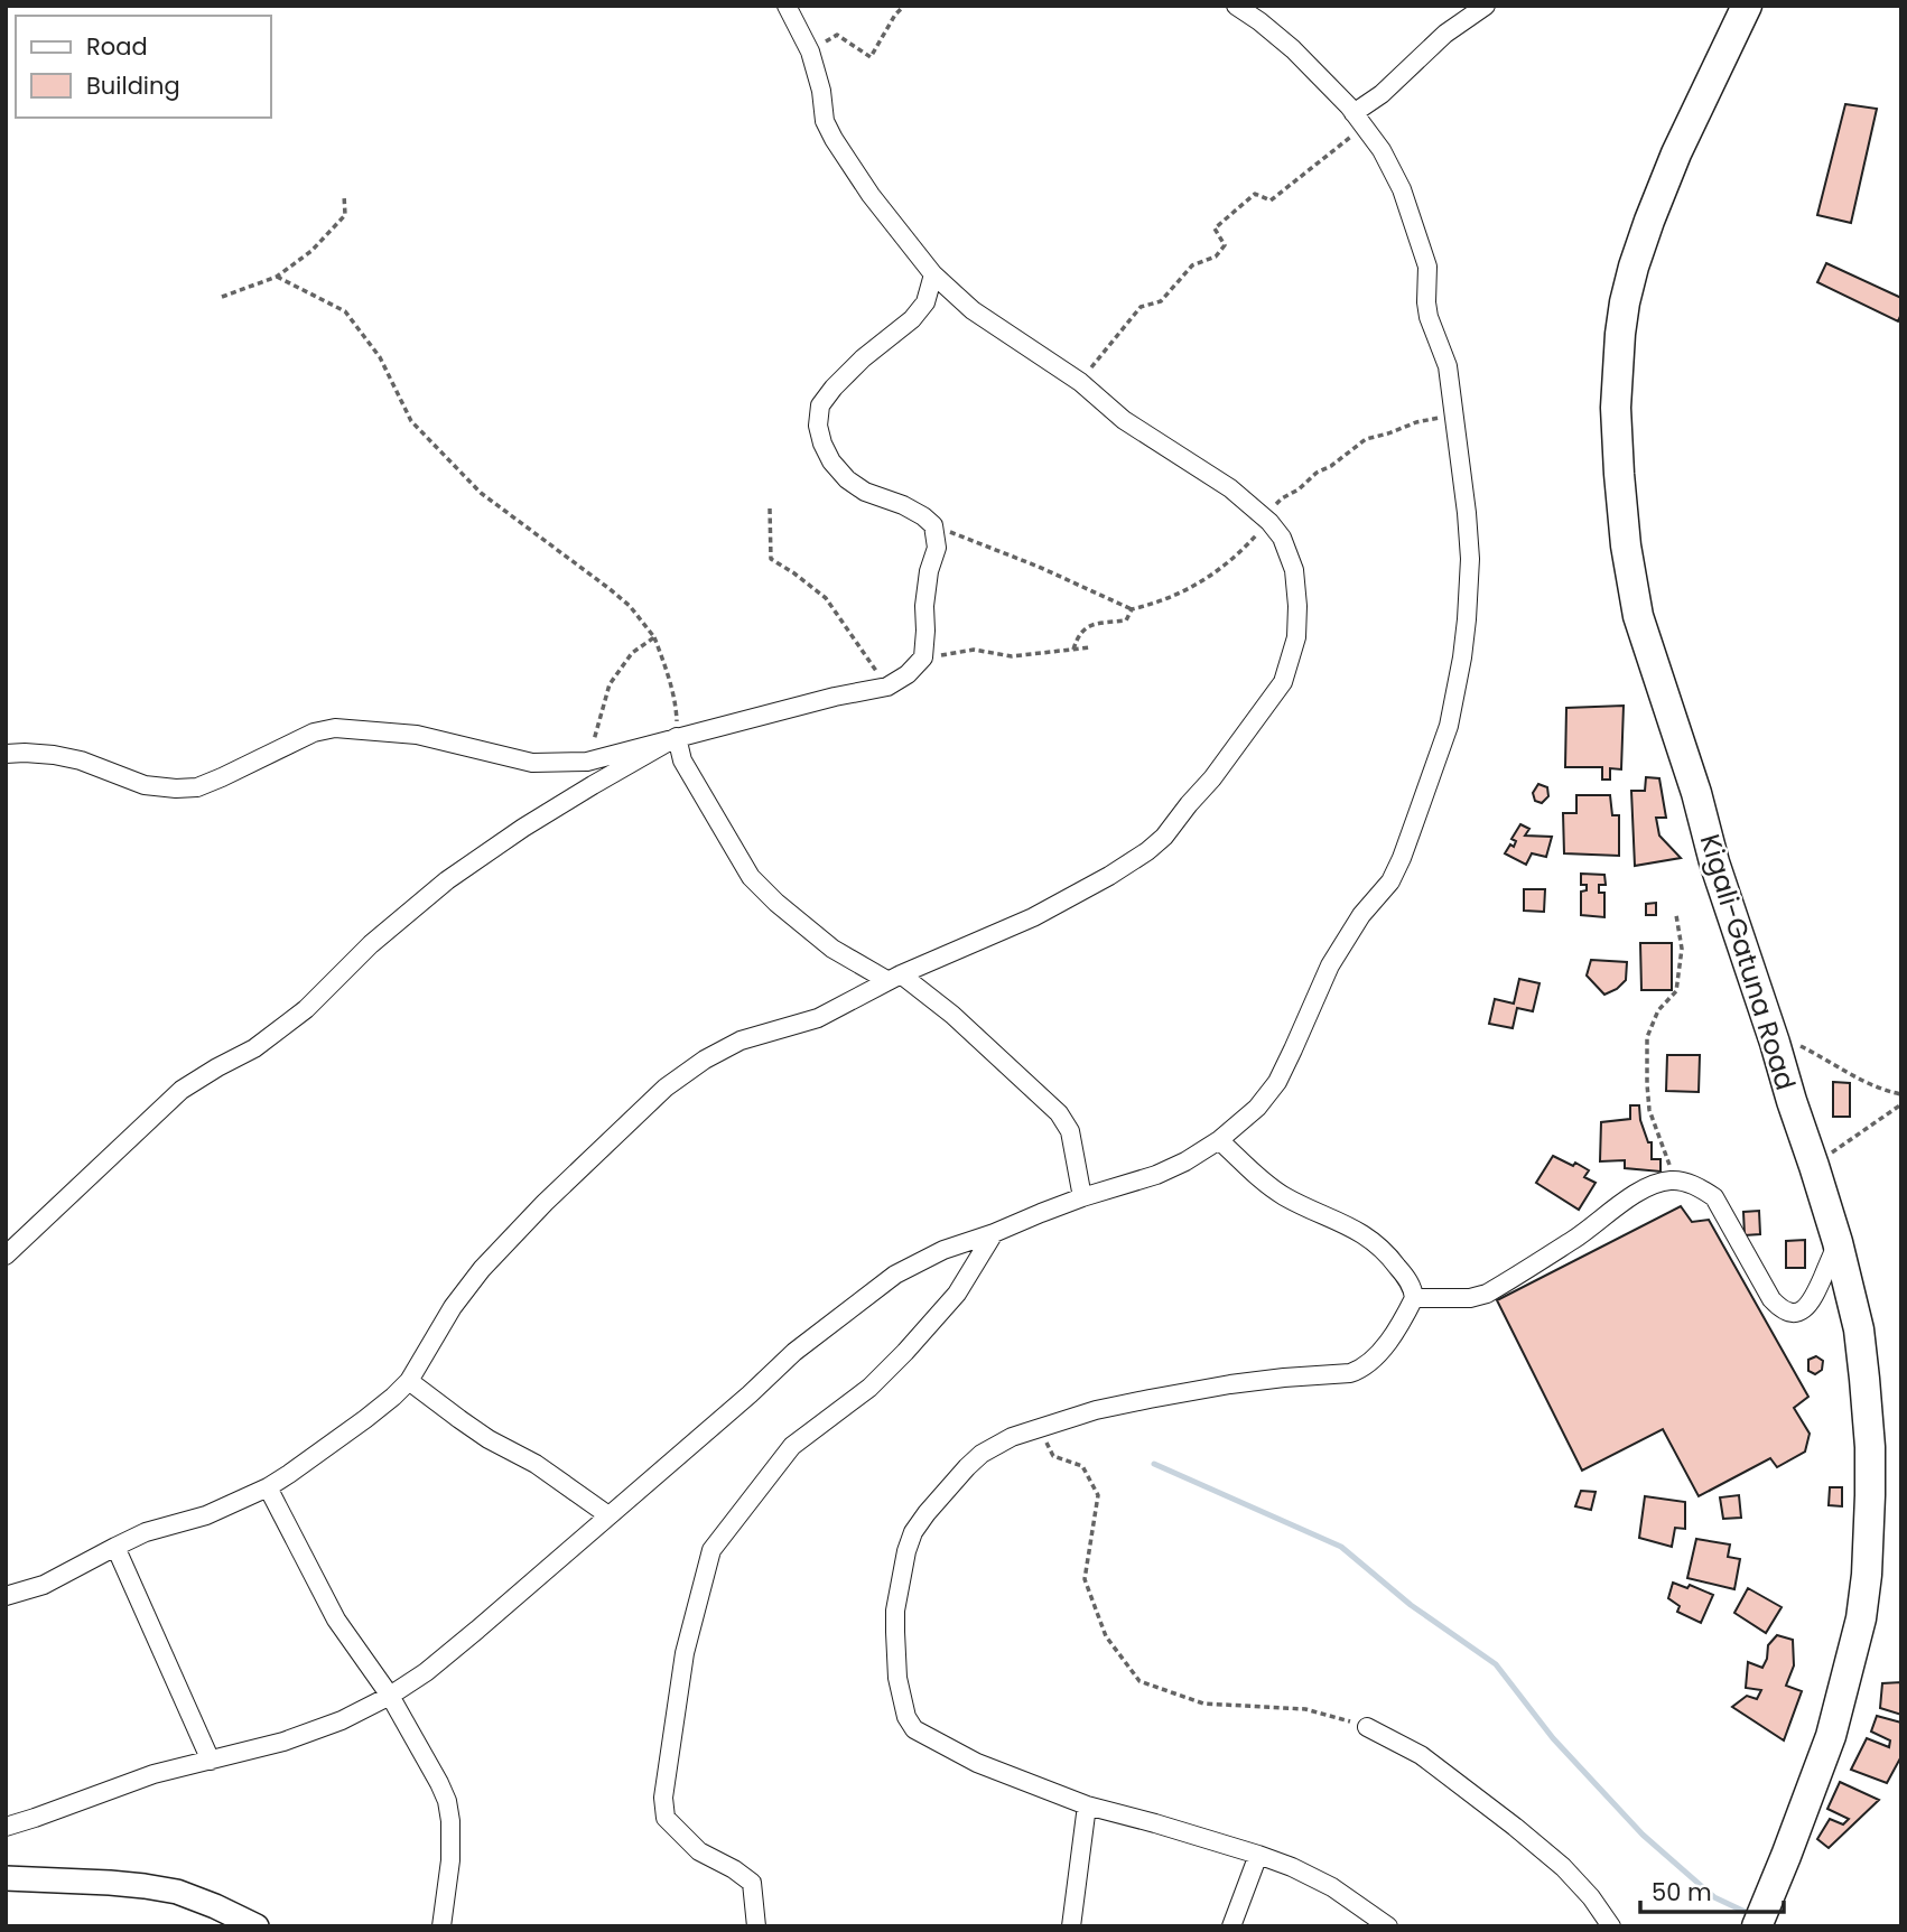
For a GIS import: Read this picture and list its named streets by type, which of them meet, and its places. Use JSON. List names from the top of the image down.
{
  "streets": {
    "highway": ["Kigali-Gatuna Road"]
  },
  "legend": ["Road", "Building"],
  "scale_bar": "50 m"
}
